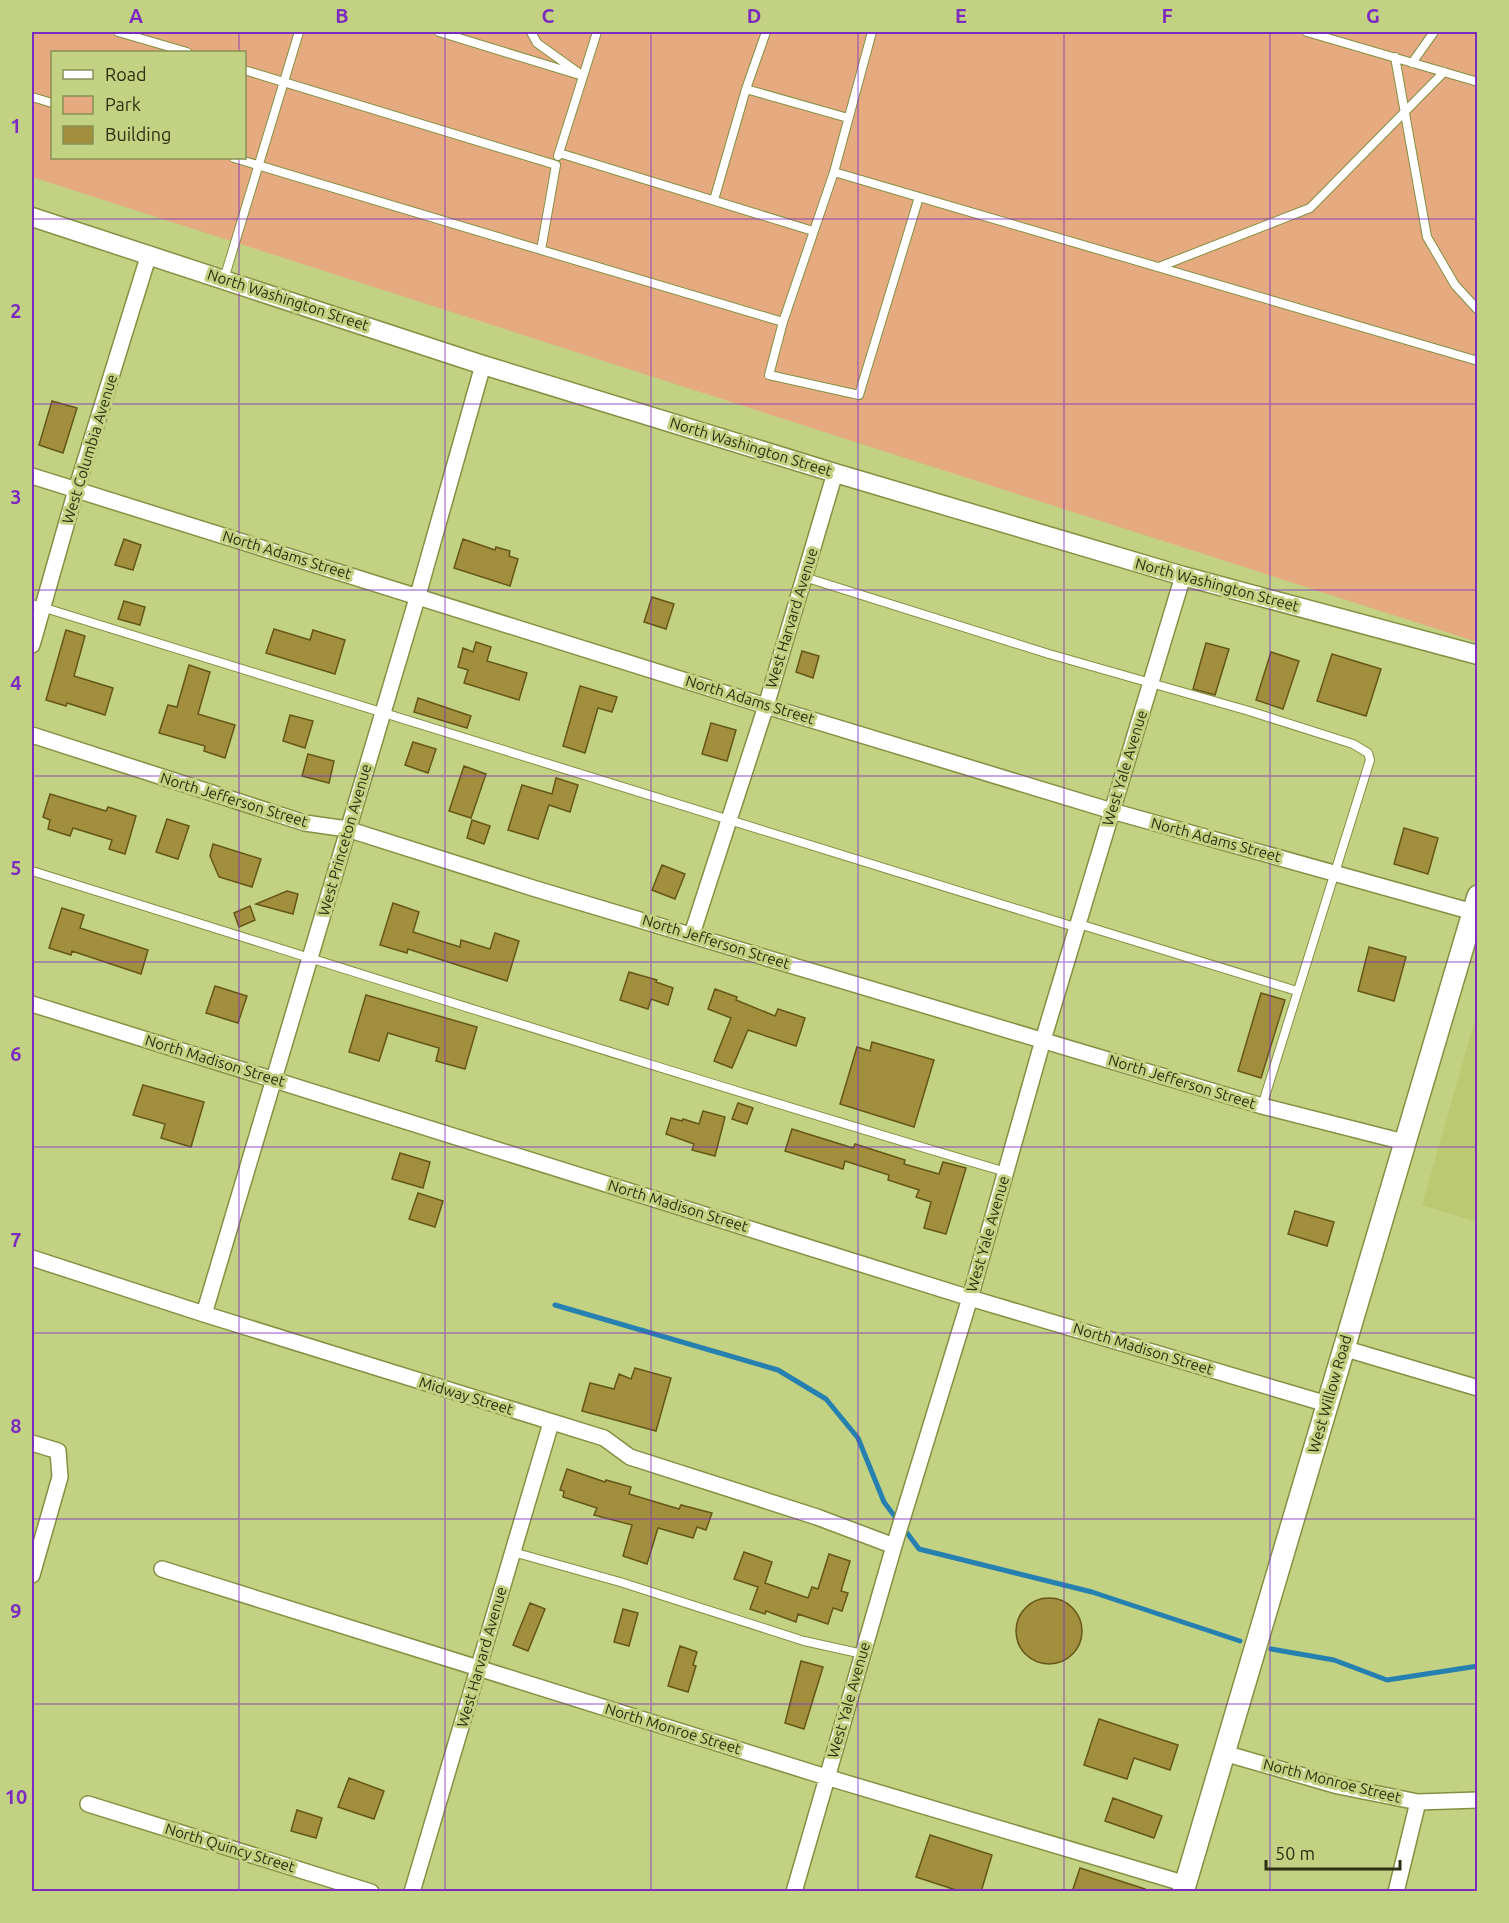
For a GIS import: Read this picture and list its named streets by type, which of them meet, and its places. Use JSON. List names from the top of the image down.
{
  "streets": {
    "main road": ["West Willow Road"],
    "street": [
      "North Washington Street",
      "West Columbia Avenue",
      "North Adams Street",
      "West Harvard Avenue",
      "West Yale Avenue",
      "North Jefferson Street",
      "West Princeton Avenue",
      "North Madison Street",
      "Midway Street",
      "North Monroe Street",
      "North Quincy Street"
    ]
  },
  "crossings": [
    ["North Washington Street", "West Columbia Avenue"],
    ["North Washington Street", "West Harvard Avenue"],
    ["North Washington Street", "West Yale Avenue"],
    ["North Washington Street", "West Princeton Avenue"],
    ["West Columbia Avenue", "North Adams Street"],
    ["North Adams Street", "West Harvard Avenue"],
    ["North Adams Street", "West Yale Avenue"],
    ["North Adams Street", "West Princeton Avenue"],
    ["North Adams Street", "West Willow Road"],
    ["West Harvard Avenue", "North Jefferson Street"],
    ["West Harvard Avenue", "Midway Street"],
    ["West Harvard Avenue", "North Monroe Street"],
    ["West Yale Avenue", "North Jefferson Street"],
    ["West Yale Avenue", "North Madison Street"],
    ["West Yale Avenue", "Midway Street"],
    ["West Yale Avenue", "North Monroe Street"],
    ["North Jefferson Street", "West Princeton Avenue"],
    ["North Jefferson Street", "West Willow Road"],
    ["West Princeton Avenue", "North Madison Street"],
    ["West Princeton Avenue", "Midway Street"],
    ["North Madison Street", "West Willow Road"],
    ["West Willow Road", "North Monroe Street"]
  ],
  "legend": ["Road", "Park", "Building"],
  "scale_bar": "50 m",
  "grid": {
    "columns": [
      "A",
      "B",
      "C",
      "D",
      "E",
      "F",
      "G"
    ],
    "rows": [
      "1",
      "2",
      "3",
      "4",
      "5",
      "6",
      "7",
      "8",
      "9",
      "10"
    ]
  }
}
